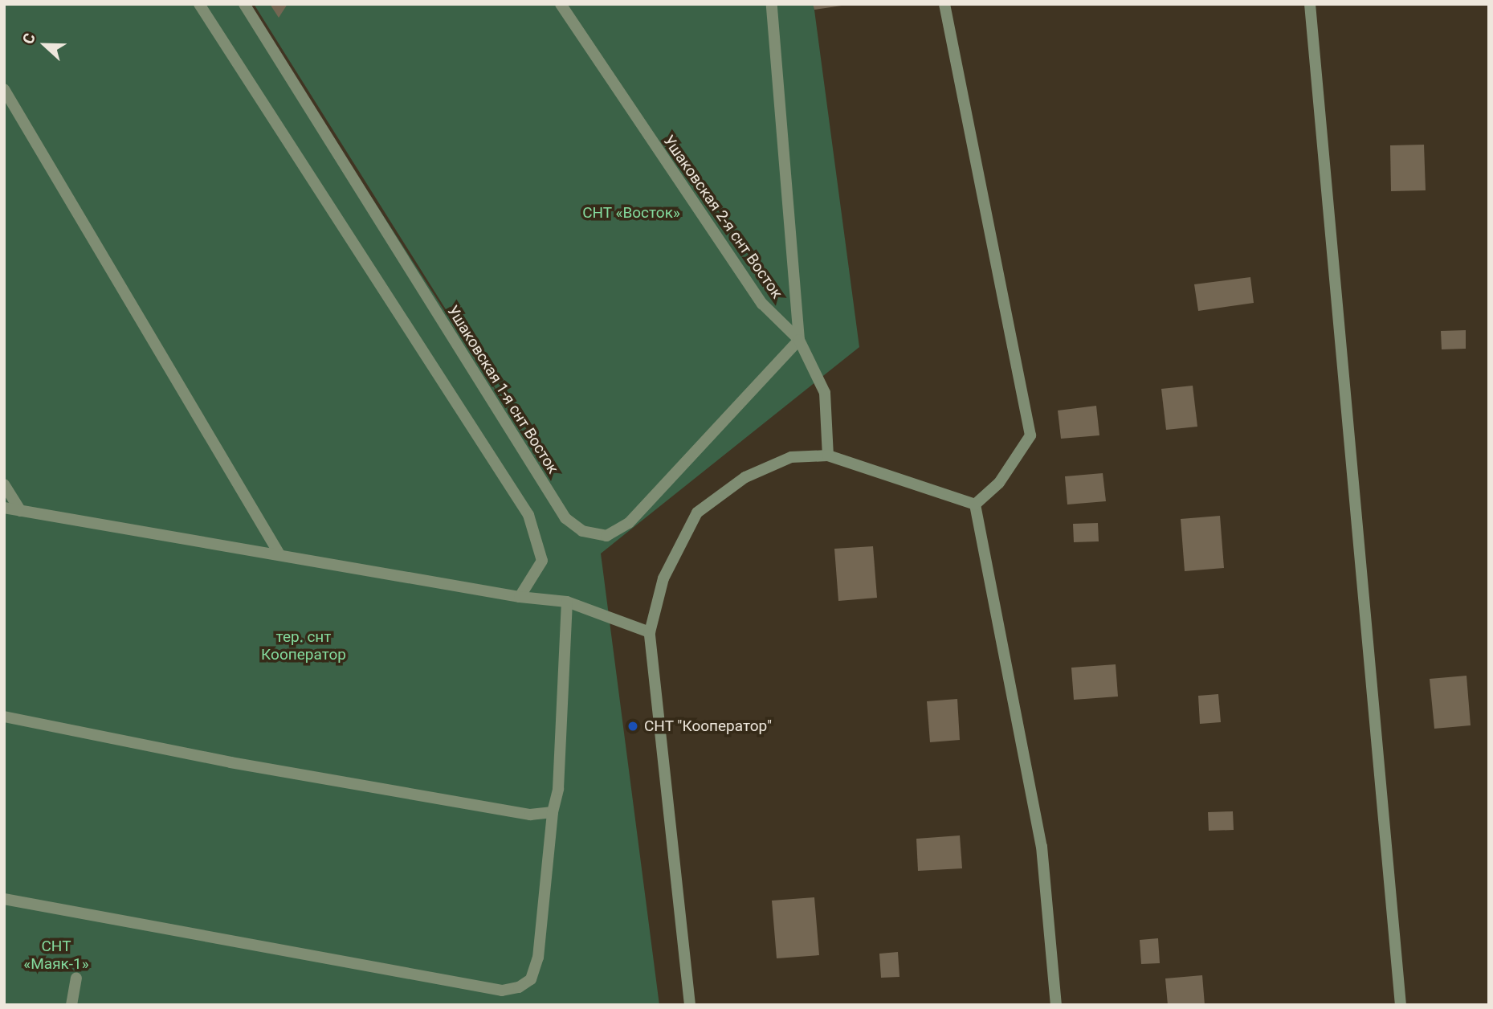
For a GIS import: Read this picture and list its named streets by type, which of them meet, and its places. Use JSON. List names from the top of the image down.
{
  "streets": {
    "street": ["Ушаковская 2-я снт Восток", "Ушаковская 1-я снт Восток"]
  },
  "crossings": [
    ["Ушаковская 2-я снт Восток", "Ушаковская 1-я снт Восток"]
  ],
  "parks": ["СНТ «Восток»", "тер. снт Кооператор", "СНТ «Маяк-1»"],
  "places": ["СНТ \"Кооператор\""],
  "north": "left"
}
